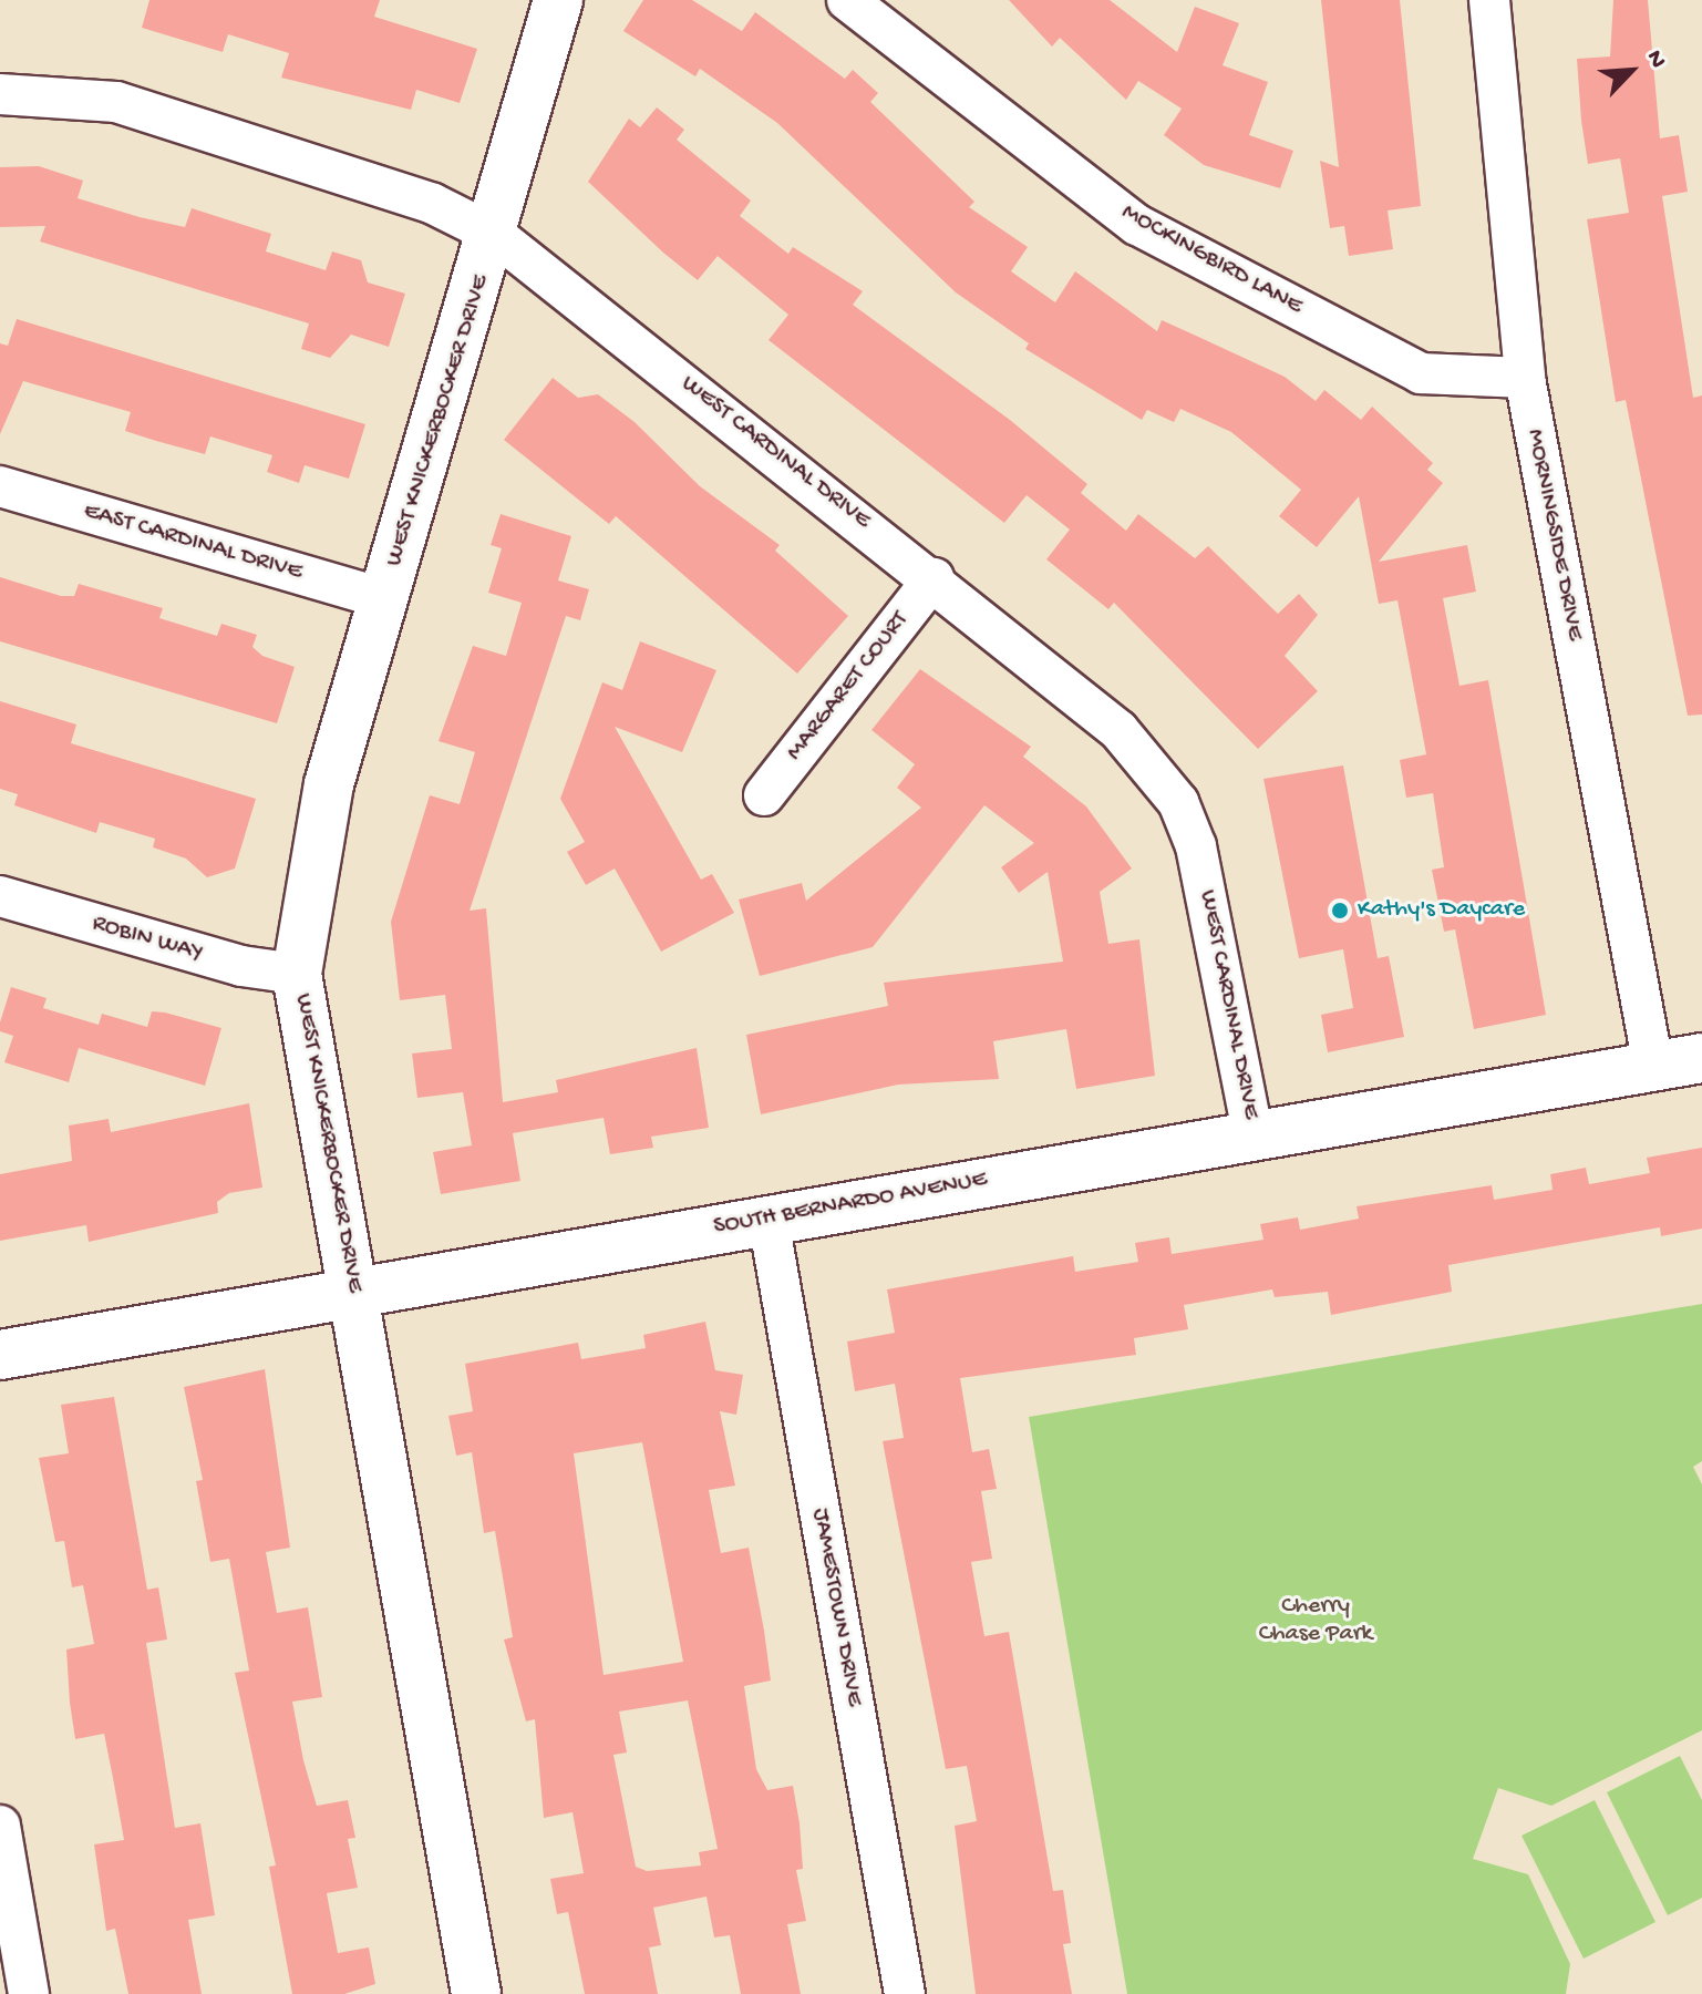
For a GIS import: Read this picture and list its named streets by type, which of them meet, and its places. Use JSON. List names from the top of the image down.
{
  "streets": {
    "street": [
      "MOCKINGBIRD LANE",
      "WEST KNICKERBOCKER DRIVE",
      "WEST CARDINAL DRIVE",
      "MORNINGSIDE DRIVE",
      "EAST CARDINAL DRIVE",
      "MARGARET COURT",
      "ROBIN WAY",
      "SOUTH BERNARDO AVENUE",
      "JAMESTOWN DRIVE"
    ]
  },
  "crossings": [
    ["MOCKINGBIRD LANE", "MORNINGSIDE DRIVE"],
    ["WEST KNICKERBOCKER DRIVE", "WEST CARDINAL DRIVE"],
    ["WEST KNICKERBOCKER DRIVE", "EAST CARDINAL DRIVE"],
    ["WEST KNICKERBOCKER DRIVE", "ROBIN WAY"],
    ["WEST KNICKERBOCKER DRIVE", "SOUTH BERNARDO AVENUE"],
    ["WEST CARDINAL DRIVE", "MARGARET COURT"],
    ["WEST CARDINAL DRIVE", "SOUTH BERNARDO AVENUE"],
    ["MORNINGSIDE DRIVE", "SOUTH BERNARDO AVENUE"],
    ["SOUTH BERNARDO AVENUE", "JAMESTOWN DRIVE"]
  ],
  "parks": ["Cherry Chase Park"],
  "places": ["Kathy's Daycare"],
  "north": "top right"
}
